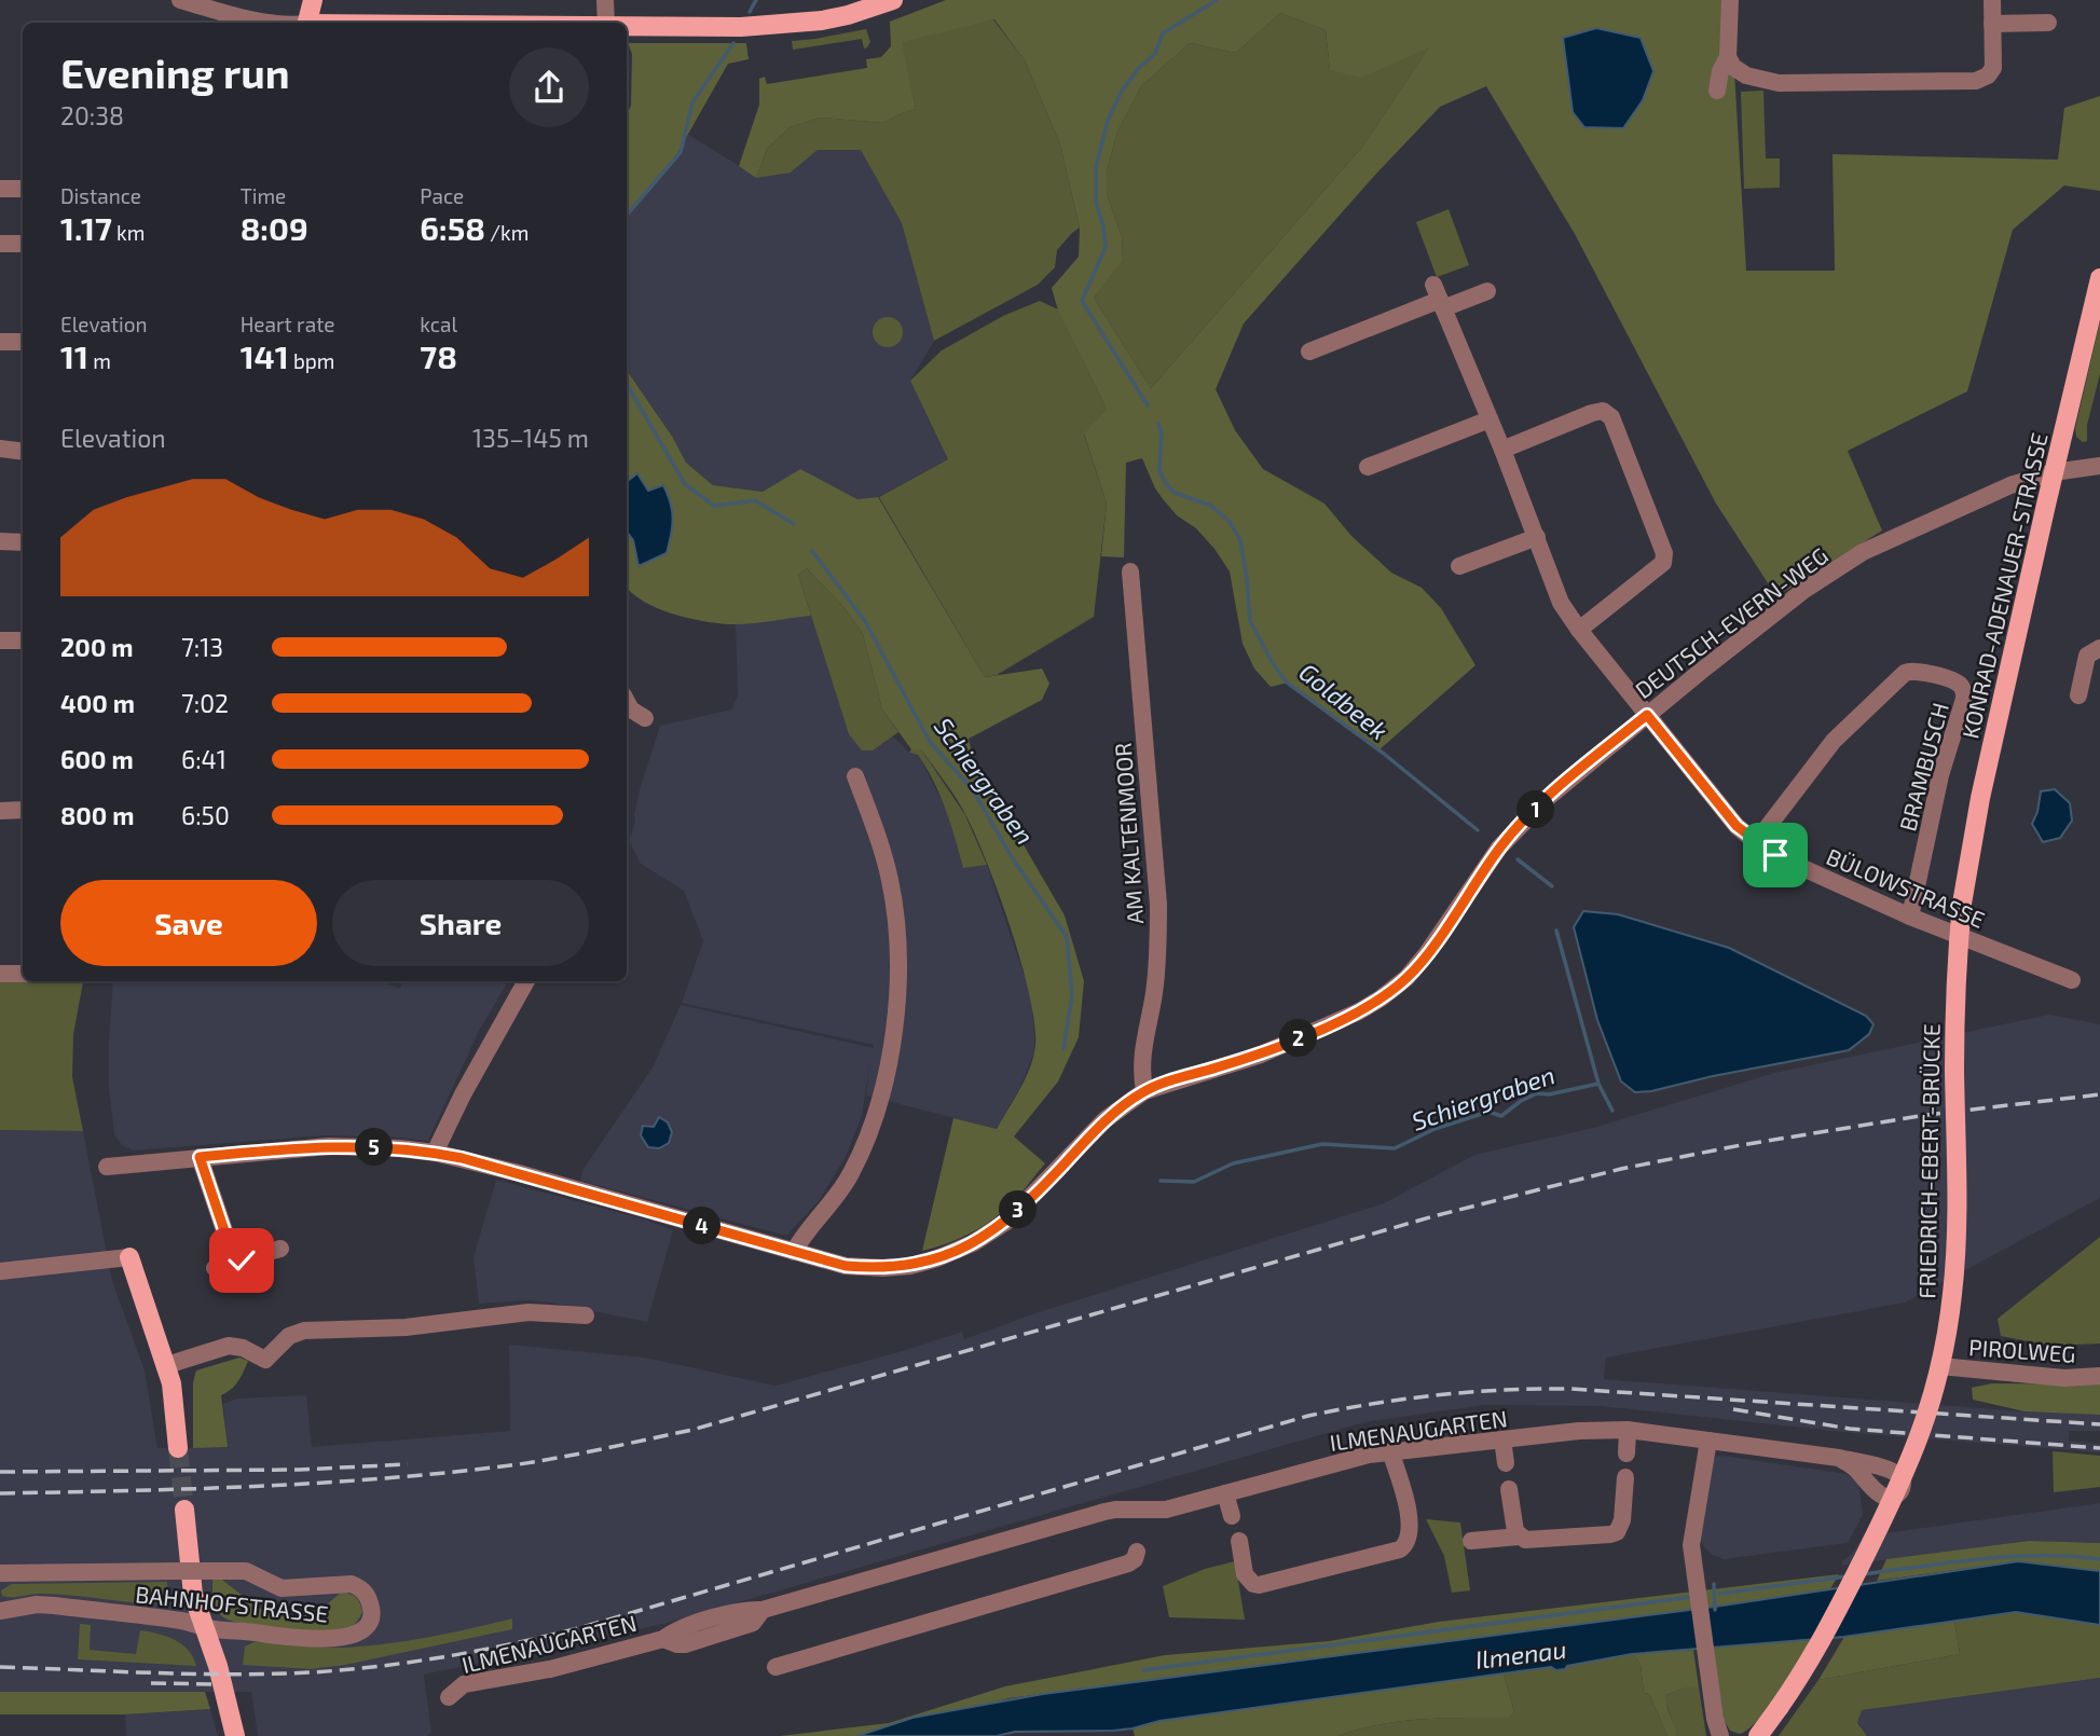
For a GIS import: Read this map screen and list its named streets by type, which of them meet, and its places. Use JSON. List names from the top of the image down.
{
  "streets": {
    "main road": ["KONRAD-ADENAUER-STRASSE", "FRIEDRICH-EBERT-BRÜCKE"],
    "street": [
      "DEUTSCH-EVERN-WEG",
      "BRAMBUSCH",
      "AM KALTENMOOR",
      "BÜLOWSTRASSE",
      "PIROLWEG",
      "ILMENAUGARTEN",
      "BAHNHOFSTRASSE"
    ]
  },
  "crossings": [
    ["KONRAD-ADENAUER-STRASSE", "DEUTSCH-EVERN-WEG"],
    ["KONRAD-ADENAUER-STRASSE", "FRIEDRICH-EBERT-BRÜCKE"],
    ["DEUTSCH-EVERN-WEG", "AM KALTENMOOR"],
    ["DEUTSCH-EVERN-WEG", "BÜLOWSTRASSE"],
    ["BRAMBUSCH", "BÜLOWSTRASSE"],
    ["FRIEDRICH-EBERT-BRÜCKE", "PIROLWEG"]
  ],
  "water": ["Goldbeek", "Schiergraben", "Ilmenau"],
  "page": {
    "heading": ["Evening run", "20:38"],
    "stats": [
      ["Distance", "1.17 km"],
      ["Time", "8:09"],
      ["Pace", "6:58 /km"],
      ["Elevation", "11 m"],
      ["Heart rate", "141 bpm"],
      ["kcal", "78"]
    ],
    "chart": ["Elevation", "135–145 m"],
    "list": [
      {
        "name": "200 m",
        "note": "7:13"
      },
      {
        "name": "400 m",
        "note": "7:02"
      },
      {
        "name": "600 m",
        "note": "6:41"
      },
      {
        "name": "800 m",
        "note": "6:50"
      }
    ],
    "pins": [
      "1",
      "2",
      "5",
      "3",
      "4"
    ],
    "buttons": ["Save", "Share"]
  }
}
